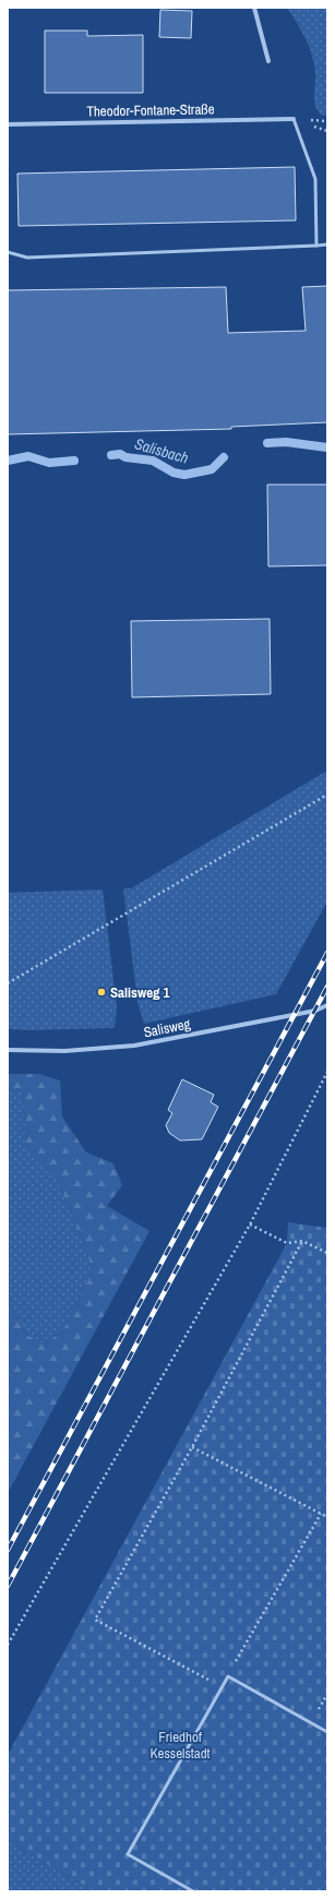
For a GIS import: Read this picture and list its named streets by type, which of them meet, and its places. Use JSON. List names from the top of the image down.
{
  "streets": {
    "street": ["Theodor-Fontane-Straße", "Salisweg"]
  },
  "water": ["Salisbach"],
  "parks": ["Friedhof Kesselstadt"],
  "places": ["Salisweg 1"]
}
